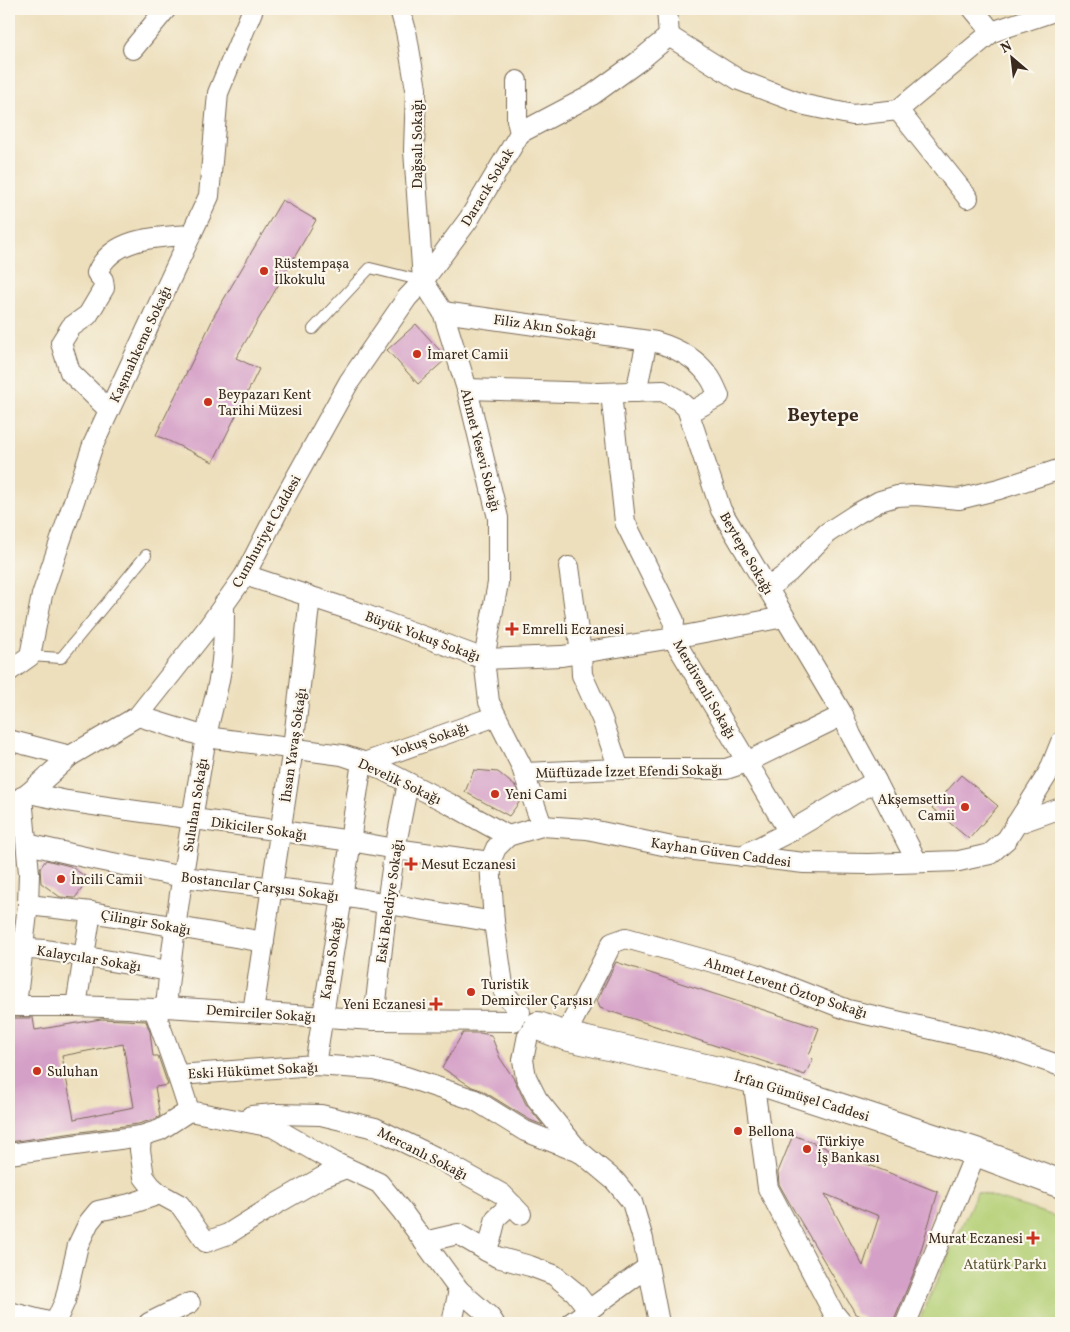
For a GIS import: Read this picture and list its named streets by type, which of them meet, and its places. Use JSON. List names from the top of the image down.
{
  "streets": {
    "street": [
      "Dağsalı Sokağı",
      "Daracık Sokak",
      "Filiz Akın Sokağı",
      "Kaşmahkeme Sokağı",
      "Ahmet Yesevi Sokağı",
      "Cumhuriyet Caddesi",
      "Beytepe Sokağı",
      "Büyük Yokuş Sokağı",
      "Merdivenli Sokağı",
      "Yokuş Sokağı",
      "İhsan Yavaş Sokağı",
      "Müftüzade İzzet Efendi Sokağı",
      "Develik Sokağı",
      "Suluhan Sokağı",
      "Dikiciler Sokağı",
      "Kayhan Güven Caddesi",
      "Bostancılar Çarşısı Sokağı",
      "Eski Belediye Sokağı",
      "Çilingir Sokağı",
      "Kalaycılar Sokağı",
      "Kapan Sokağı",
      "Ahmet Levent Öztop Sokağı",
      "Demirciler Sokağı",
      "Eski Hükümet Sokağı",
      "İrfan Gümüşel Caddesi",
      "Mercanlı Sokağı"
    ]
  },
  "crossings": [
    ["Dağsalı Sokağı", "Daracık Sokak"],
    ["Dağsalı Sokağı", "Ahmet Yesevi Sokağı"],
    ["Dağsalı Sokağı", "Cumhuriyet Caddesi"],
    ["Daracık Sokak", "Ahmet Yesevi Sokağı"],
    ["Daracık Sokak", "Cumhuriyet Caddesi"],
    ["Filiz Akın Sokağı", "Ahmet Yesevi Sokağı"],
    ["Filiz Akın Sokağı", "Beytepe Sokağı"],
    ["Ahmet Yesevi Sokağı", "Cumhuriyet Caddesi"],
    ["Ahmet Yesevi Sokağı", "Beytepe Sokağı"],
    ["Ahmet Yesevi Sokağı", "Büyük Yokuş Sokağı"],
    ["Ahmet Yesevi Sokağı", "Yokuş Sokağı"],
    ["Ahmet Yesevi Sokağı", "Müftüzade İzzet Efendi Sokağı"],
    ["Ahmet Yesevi Sokağı", "Kayhan Güven Caddesi"],
    ["Cumhuriyet Caddesi", "Büyük Yokuş Sokağı"],
    ["Cumhuriyet Caddesi", "Develik Sokağı"],
    ["Cumhuriyet Caddesi", "Suluhan Sokağı"],
    ["Cumhuriyet Caddesi", "Dikiciler Sokağı"],
    ["Beytepe Sokağı", "Büyük Yokuş Sokağı"],
    ["Beytepe Sokağı", "Merdivenli Sokağı"],
    ["Beytepe Sokağı", "Müftüzade İzzet Efendi Sokağı"],
    ["Beytepe Sokağı", "Kayhan Güven Caddesi"],
    ["Büyük Yokuş Sokağı", "Merdivenli Sokağı"],
    ["Büyük Yokuş Sokağı", "İhsan Yavaş Sokağı"],
    ["Merdivenli Sokağı", "Müftüzade İzzet Efendi Sokağı"],
    ["Yokuş Sokağı", "Develik Sokağı"],
    ["Yokuş Sokağı", "Kapan Sokağı"],
    ["İhsan Yavaş Sokağı", "Develik Sokağı"],
    ["İhsan Yavaş Sokağı", "Dikiciler Sokağı"],
    ["İhsan Yavaş Sokağı", "Bostancılar Çarşısı Sokağı"],
    ["İhsan Yavaş Sokağı", "Çilingir Sokağı"],
    ["İhsan Yavaş Sokağı", "Demirciler Sokağı"],
    ["Develik Sokağı", "Suluhan Sokağı"],
    ["Develik Sokağı", "Kayhan Güven Caddesi"],
    ["Develik Sokağı", "Eski Belediye Sokağı"],
    ["Develik Sokağı", "Kapan Sokağı"],
    ["Suluhan Sokağı", "Dikiciler Sokağı"],
    ["Suluhan Sokağı", "Bostancılar Çarşısı Sokağı"],
    ["Suluhan Sokağı", "Çilingir Sokağı"],
    ["Suluhan Sokağı", "Kalaycılar Sokağı"],
    ["Suluhan Sokağı", "Demirciler Sokağı"],
    ["Dikiciler Sokağı", "Eski Belediye Sokağı"],
    ["Dikiciler Sokağı", "Kapan Sokağı"],
    ["Bostancılar Çarşısı Sokağı", "Eski Belediye Sokağı"],
    ["Bostancılar Çarşısı Sokağı", "Kapan Sokağı"],
    ["Eski Belediye Sokağı", "Demirciler Sokağı"],
    ["Kapan Sokağı", "Demirciler Sokağı"],
    ["Kapan Sokağı", "Eski Hükümet Sokağı"],
    ["Ahmet Levent Öztop Sokağı", "İrfan Gümüşel Caddesi"],
    ["Demirciler Sokağı", "İrfan Gümüşel Caddesi"]
  ],
  "districts": ["Beytepe"],
  "parks": ["Atatürk Parkı"],
  "places": {
    "other": [
      "Rüstempaşa İlkokulu",
      "İmaret Camii",
      "Beypazarı Kent Tarihi Müzesi",
      "Yeni Cami",
      "Akşemsettin Camii",
      "İncili Camii",
      "Turistik Demirciler Çarşısı",
      "Suluhan",
      "Bellona",
      "Türkiye İş Bankası"
    ],
    "health": [
      "Emrelli Eczanesi",
      "Mesut Eczanesi",
      "Yeni Eczanesi",
      "Murat Eczanesi"
    ]
  },
  "north": "top left"
}
